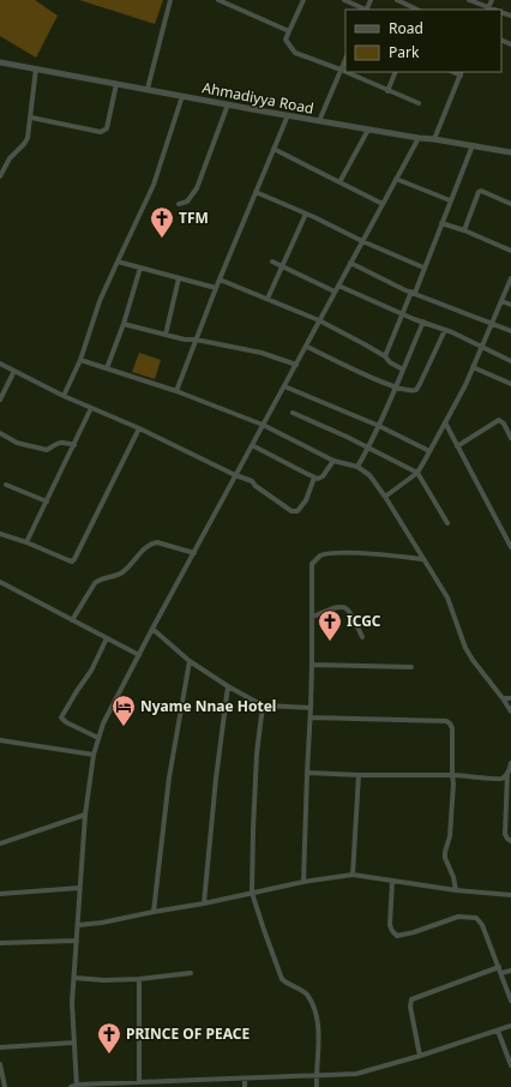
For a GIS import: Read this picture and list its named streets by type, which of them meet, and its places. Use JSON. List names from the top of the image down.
{
  "streets": {
    "street": ["Ahmadiyya Road"]
  },
  "places": {
    "church": ["TFM", "ICGC", "PRINCE OF PEACE"],
    "hotel": ["Nyame Nnae Hotel"]
  },
  "legend": ["Road", "Park"]
}
